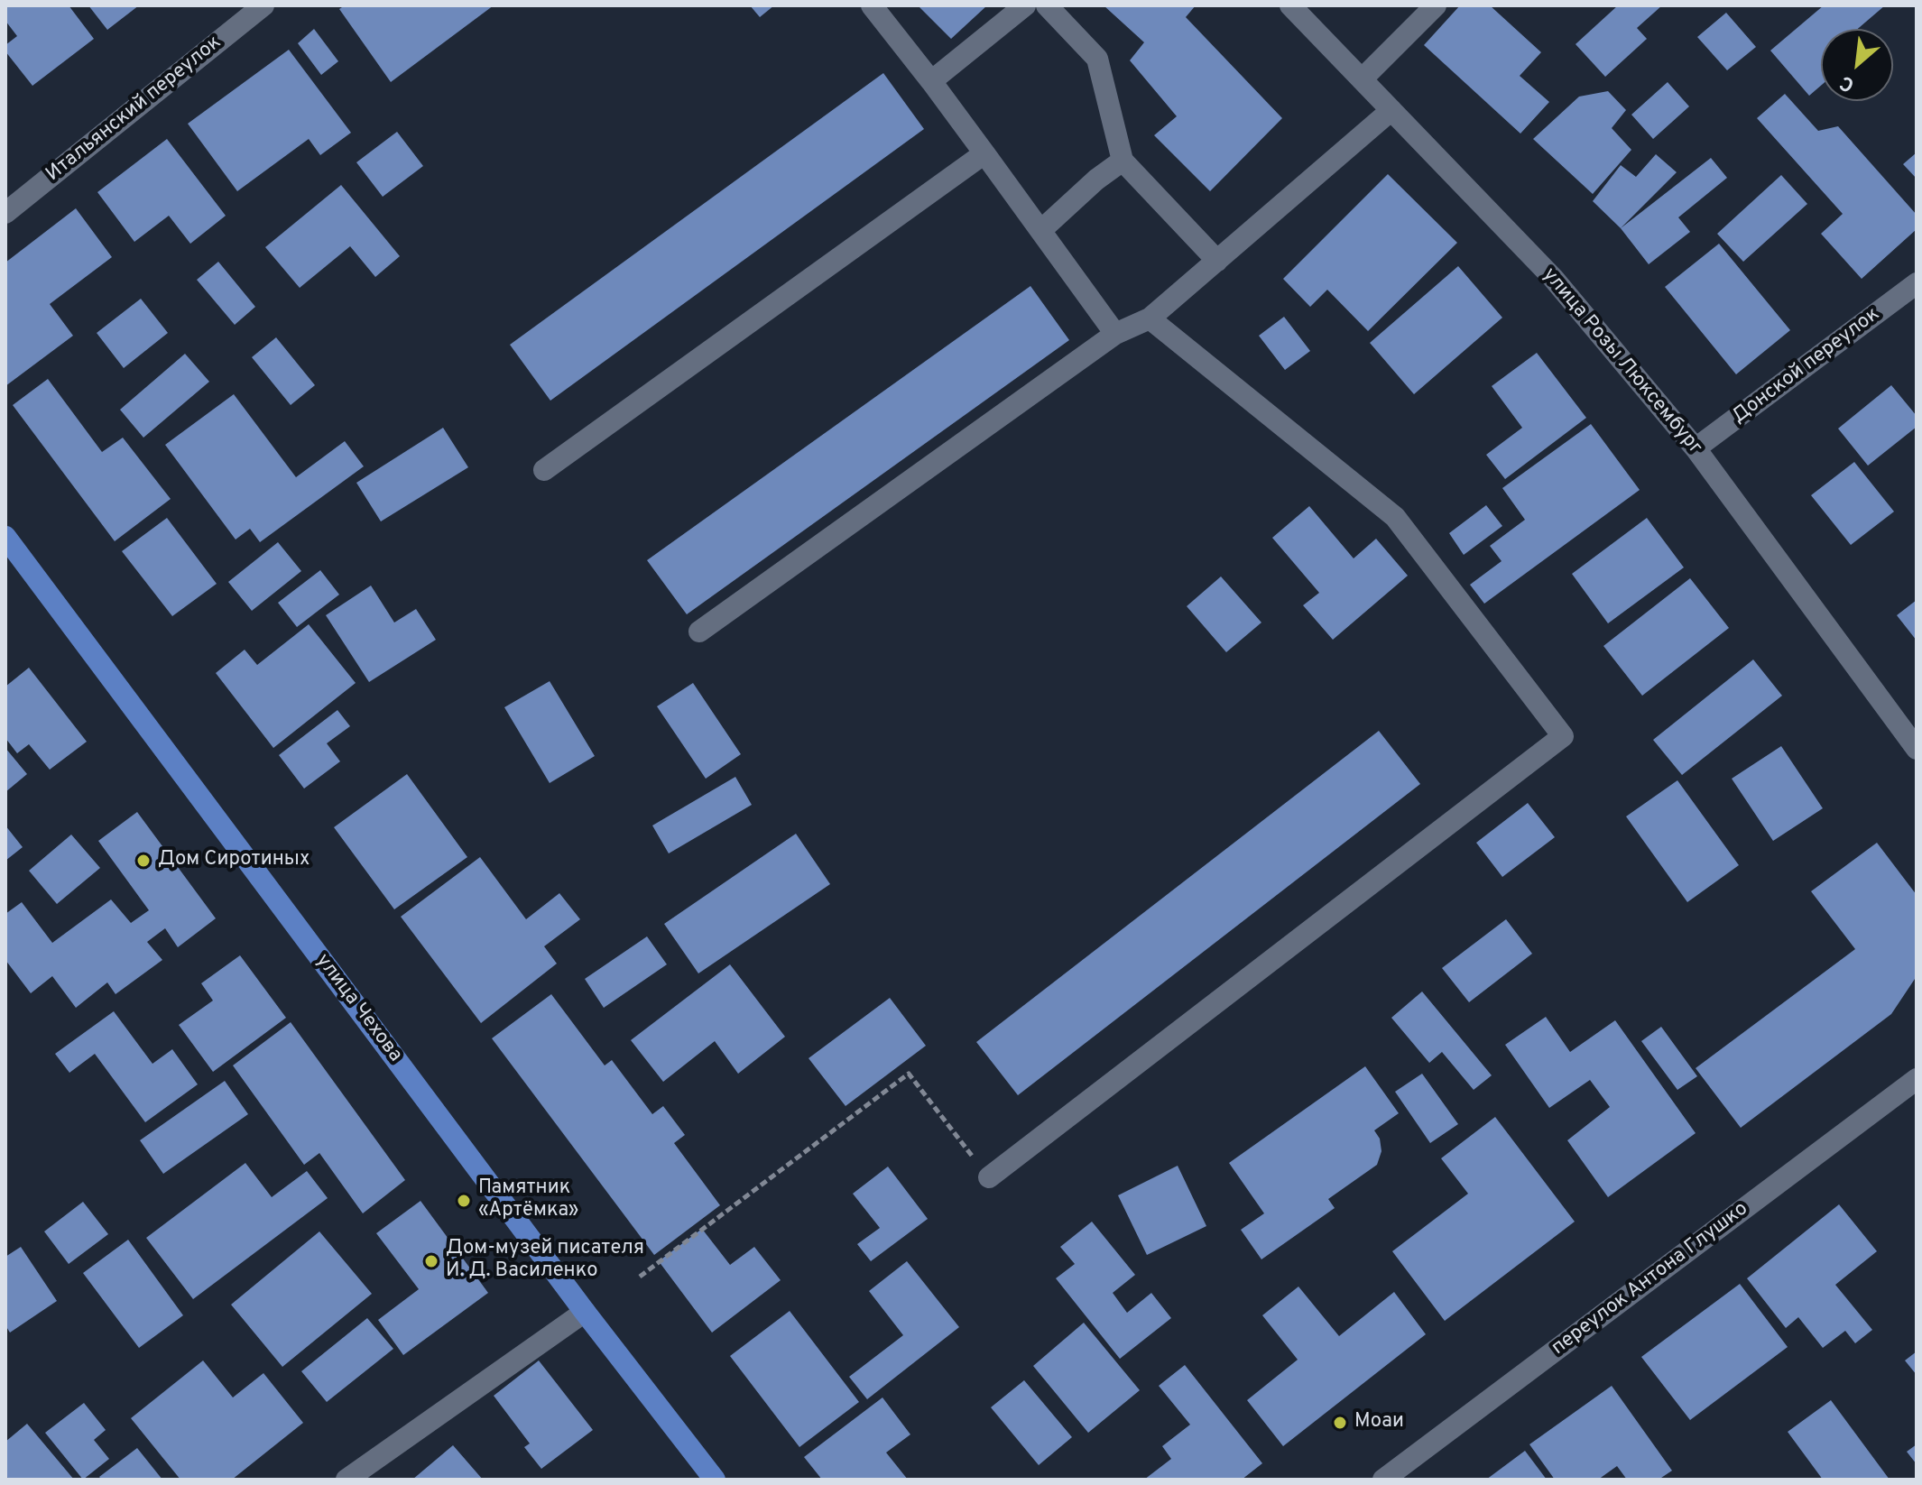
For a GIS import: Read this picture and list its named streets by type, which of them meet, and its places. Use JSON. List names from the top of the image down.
{
  "streets": {
    "main road": ["улица Чехова"],
    "street": [
      "Итальянский переулок",
      "улица Розы Люксембург",
      "Донской переулок",
      "переулок Антона Глушко"
    ]
  },
  "crossings": [
    ["улица Розы Люксембург", "Донской переулок"]
  ],
  "places": [
    "Дом Сиротиных",
    "Памятник «Артёмка»",
    "Дом-музей писателя И. Д. Василенко",
    "Моаи"
  ],
  "north": "bottom left"
}
